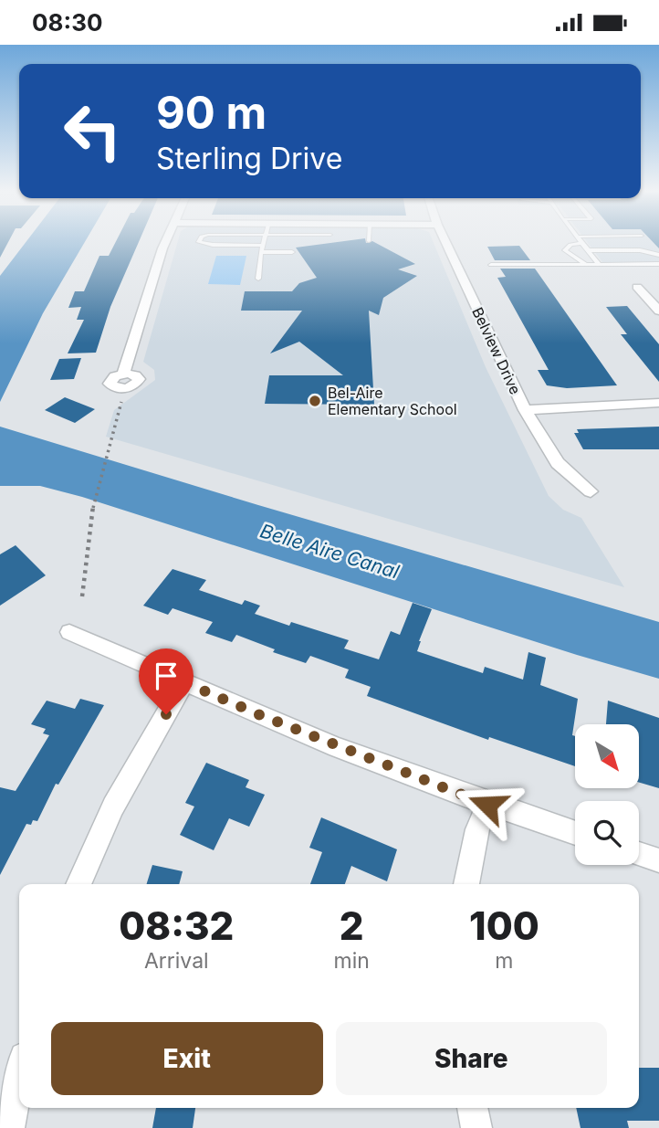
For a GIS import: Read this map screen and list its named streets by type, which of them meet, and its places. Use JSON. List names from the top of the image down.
{
  "streets": {
    "street": ["Belview Drive"]
  },
  "water": ["Belle Aire Canal"],
  "places": ["Bel-Aire Elementary School"],
  "north": "bottom right",
  "page": {
    "status": "08:30",
    "turn": ["90 m", "Sterling Drive"],
    "eta": [
      "08:32",
      "Arrival",
      "2",
      "min",
      "100",
      "m"
    ],
    "buttons": ["Exit", "Share"]
  }
}
